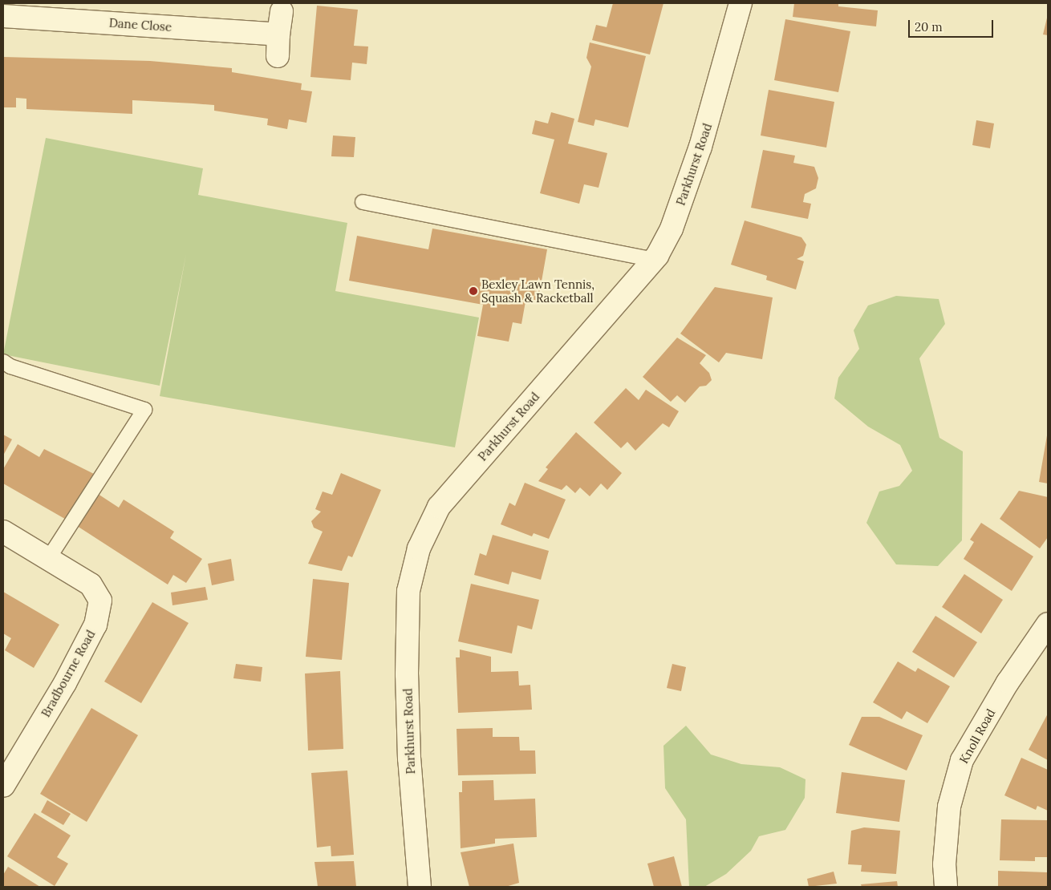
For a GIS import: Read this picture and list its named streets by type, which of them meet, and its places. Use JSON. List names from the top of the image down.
{
  "streets": {
    "street": [
      "Dane Close",
      "Parkhurst Road",
      "Bradbourne Road",
      "Knoll Road"
    ]
  },
  "places": ["Bexley Lawn Tennis, Squash & Racketball"],
  "scale_bar": "20 m"
}
